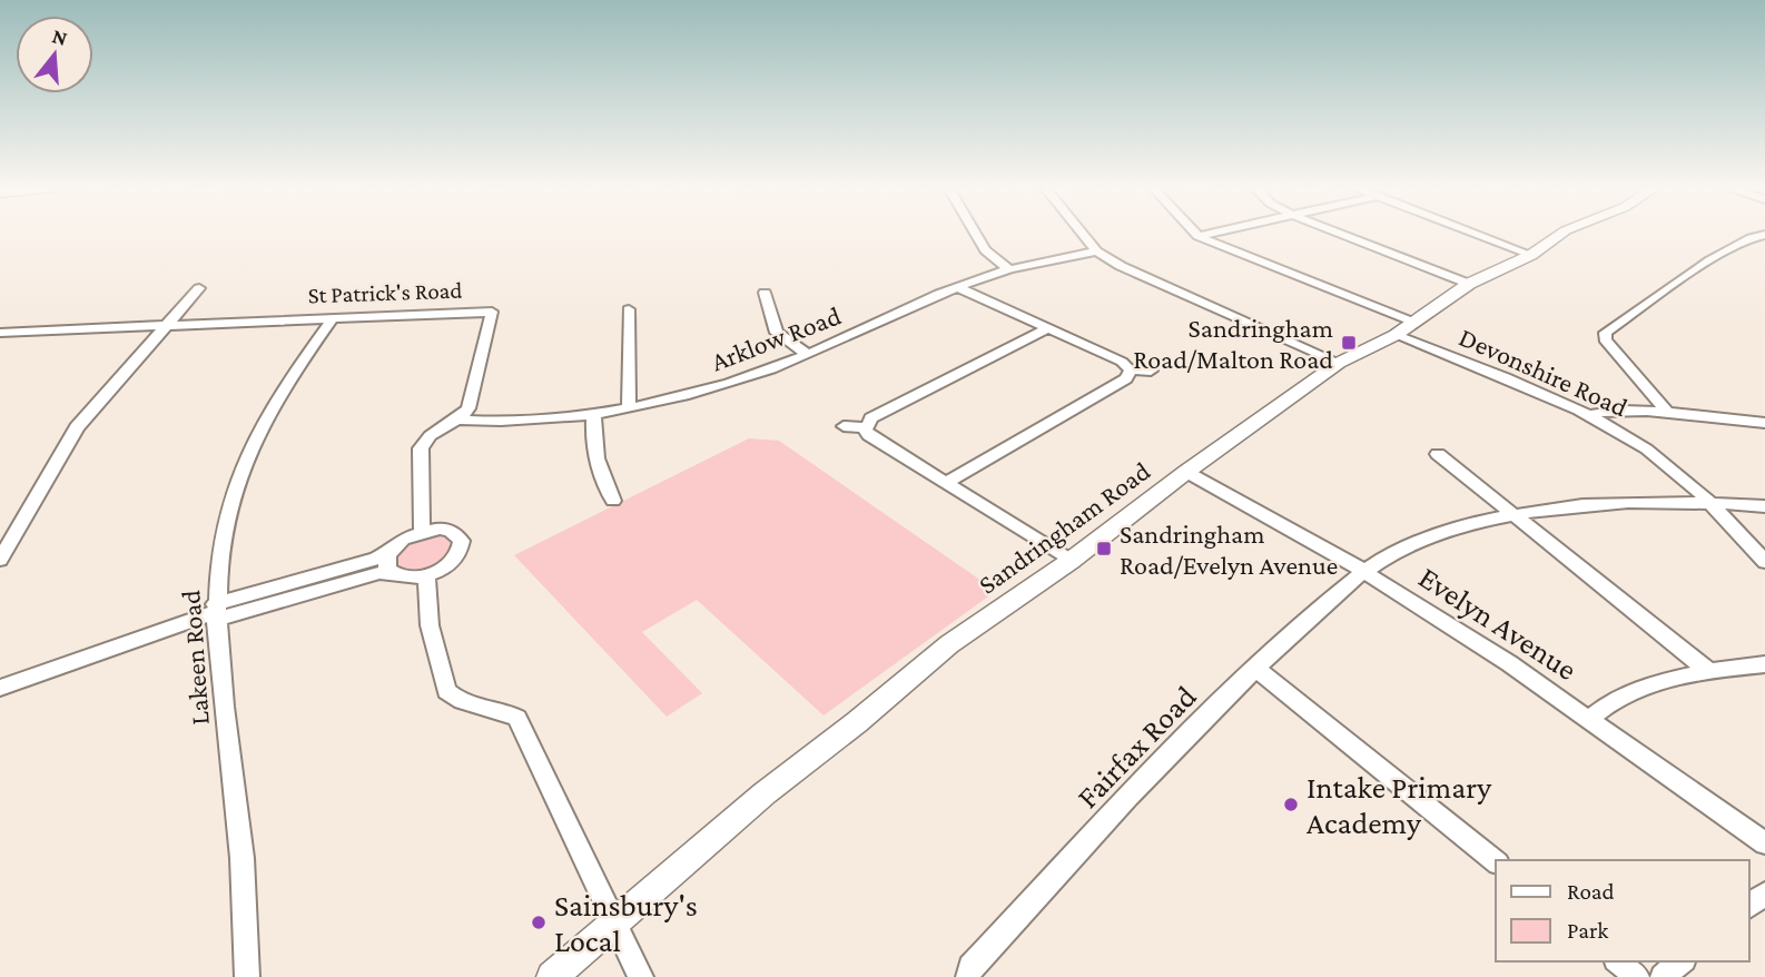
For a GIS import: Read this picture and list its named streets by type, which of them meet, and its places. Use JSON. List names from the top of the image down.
{
  "streets": {
    "street": [
      "St Patrick's Road",
      "Arklow Road",
      "Devonshire Road",
      "Sandringham Road",
      "Evelyn Avenue",
      "Lakeen Road",
      "Fairfax Road"
    ]
  },
  "crossings": [
    ["St Patrick's Road", "Arklow Road"],
    ["St Patrick's Road", "Lakeen Road"],
    ["Devonshire Road", "Sandringham Road"],
    ["Devonshire Road", "Fairfax Road"],
    ["Sandringham Road", "Evelyn Avenue"],
    ["Evelyn Avenue", "Fairfax Road"]
  ],
  "places": {
    "transit": ["Sandringham Road/Malton Road", "Sandringham Road/Evelyn Avenue"],
    "other": ["Intake Primary Academy", "Sainsbury's Local"]
  },
  "legend": ["Road", "Park"],
  "north": "top"
}
